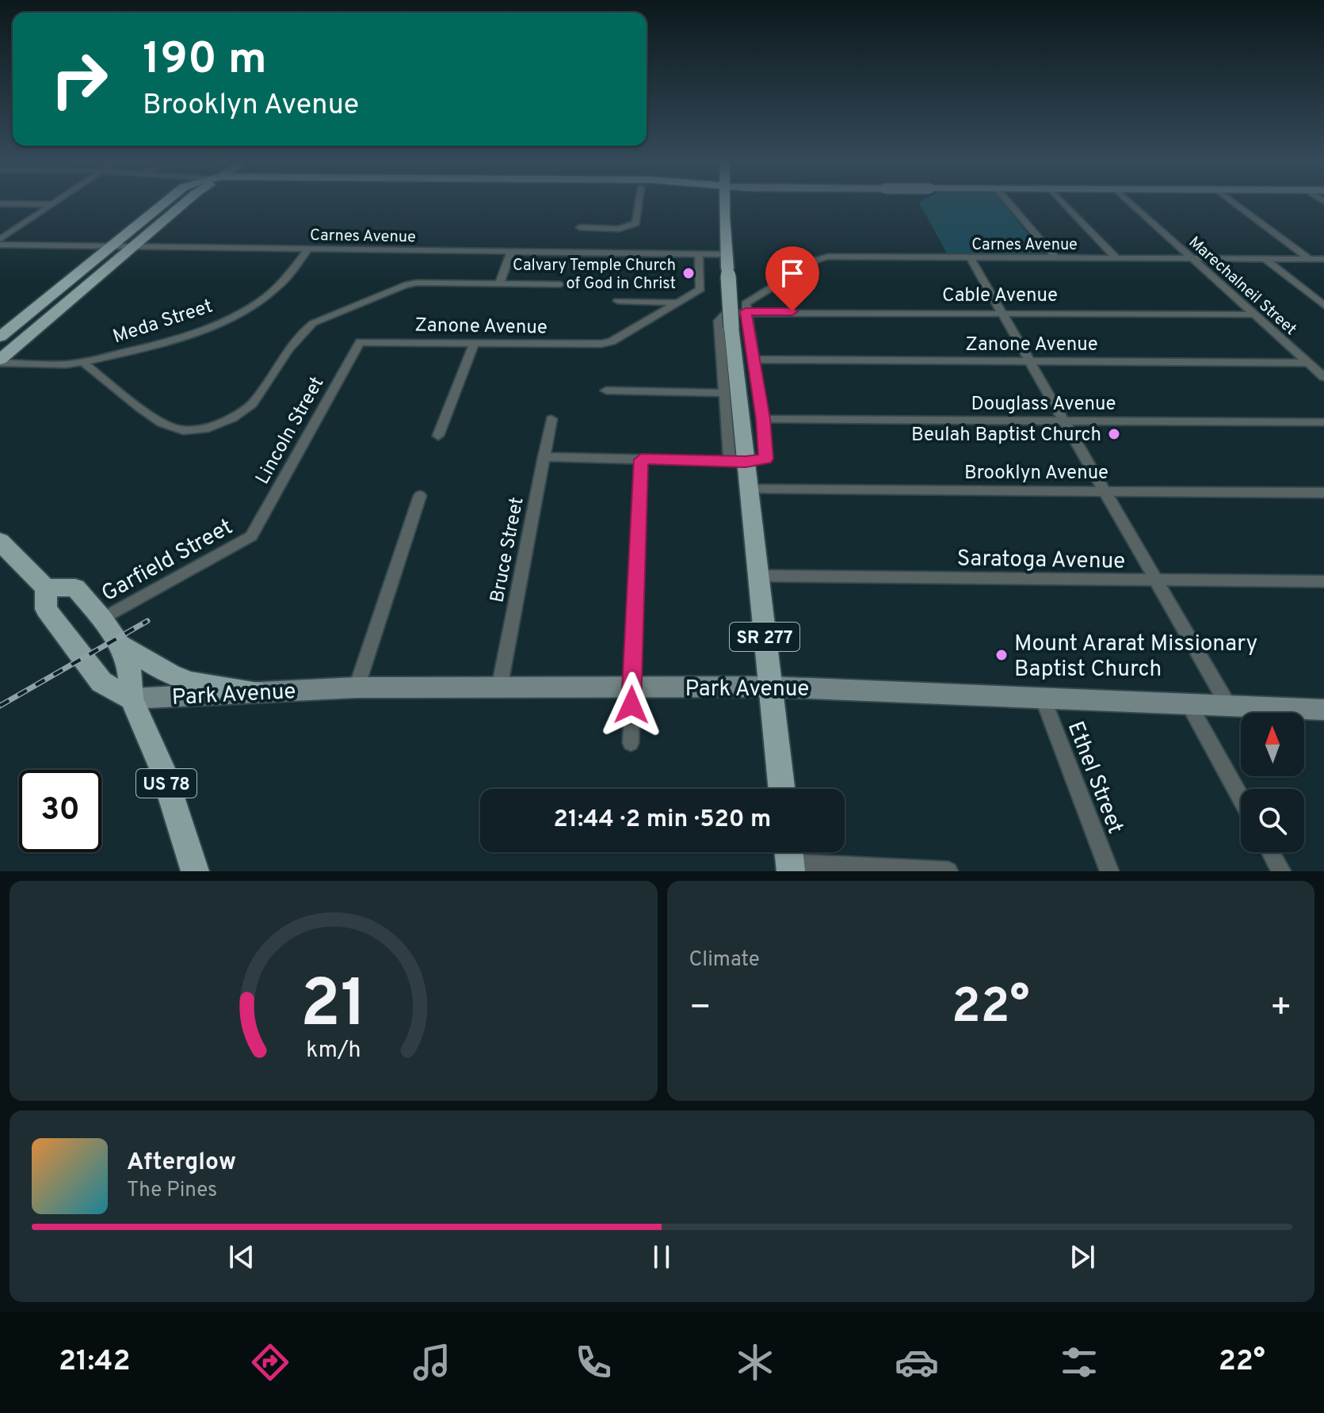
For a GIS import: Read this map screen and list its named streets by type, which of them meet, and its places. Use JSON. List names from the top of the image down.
{
  "streets": {
    "main road": ["SR 277", "US 78"],
    "street": [
      "Carnes Avenue",
      "Marechalneil Street",
      "Cable Avenue",
      "Meda Street",
      "Zanone Avenue",
      "Douglass Avenue",
      "Lincoln Street",
      "Brooklyn Avenue",
      "Bruce Street",
      "Saratoga Avenue",
      "Garfield Street",
      "Park Avenue",
      "Ethel Street"
    ]
  },
  "crossings": [
    ["Carnes Avenue", "Marechalneil Street"],
    ["Carnes Avenue", "Cable Avenue"],
    ["Carnes Avenue", "Meda Street"],
    ["Carnes Avenue", "SR 277"],
    ["Marechalneil Street", "Cable Avenue"],
    ["Marechalneil Street", "Zanone Avenue"],
    ["Zanone Avenue", "Lincoln Street"],
    ["Lincoln Street", "Garfield Street"],
    ["Brooklyn Avenue", "SR 277"],
    ["Bruce Street", "Park Avenue"],
    ["Saratoga Avenue", "SR 277"],
    ["Garfield Street", "US 78"],
    ["SR 277", "Park Avenue"],
    ["Park Avenue", "Ethel Street"],
    ["Park Avenue", "US 78"]
  ],
  "places": ["Calvary Temple Church of God in Christ", "Beulah Baptist Church", "Mount Ararat Missionary Baptist Church"],
  "north": "top",
  "page": {
    "turn": ["190 m", "Brooklyn Avenue"],
    "limit": "30",
    "trip": "21:44 · 2 min · 520 m",
    "tile": "Climate",
    "heat": ["−", "22°", "+"],
    "song": ["Afterglow", "The Pines"],
    "tabs": ["21:42", "22°"],
    "gauge": ["21", "km/h"]
  }
}
